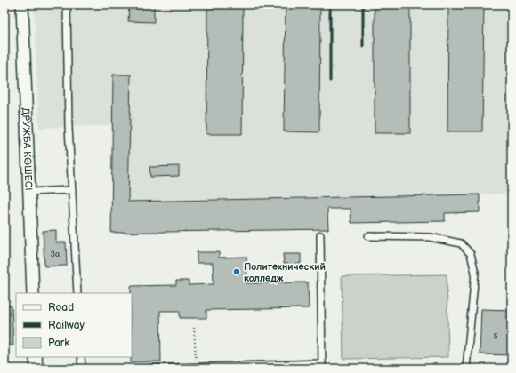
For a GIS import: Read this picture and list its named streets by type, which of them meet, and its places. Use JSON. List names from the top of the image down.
{
  "streets": {
    "street": ["ДРУЖБА КӨШЕСІ"]
  },
  "places": ["Политехнический колледж"],
  "house_numbers": ["3а", "5"],
  "legend": ["Road", "Railway", "Park"]
}
